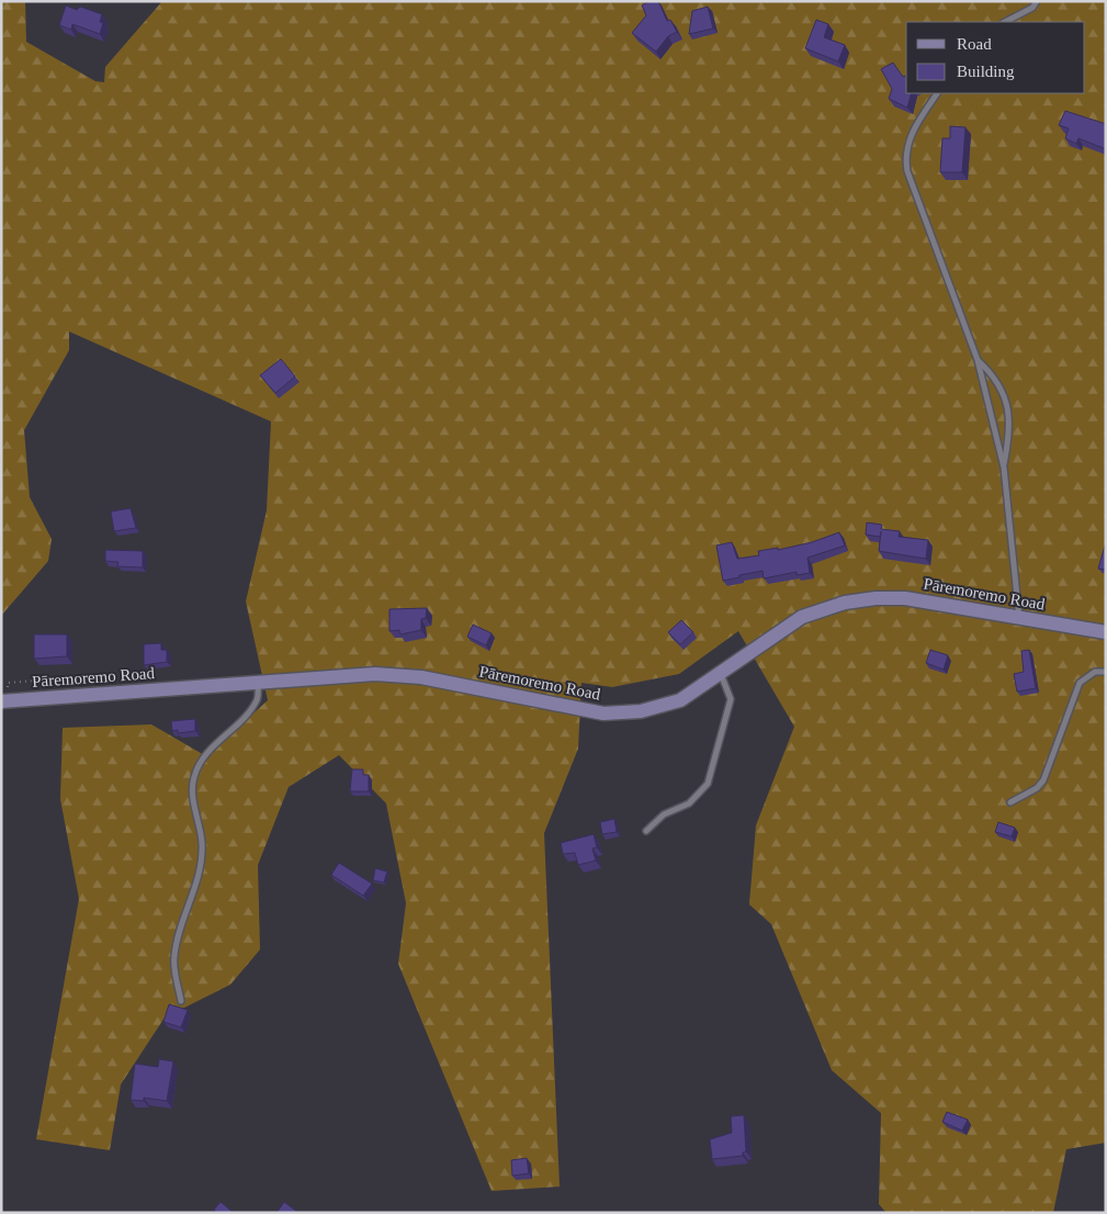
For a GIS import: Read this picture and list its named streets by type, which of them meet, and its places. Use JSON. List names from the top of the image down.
{
  "streets": {
    "street": ["Pāremoremo Road"]
  },
  "legend": ["Road", "Building"]
}
